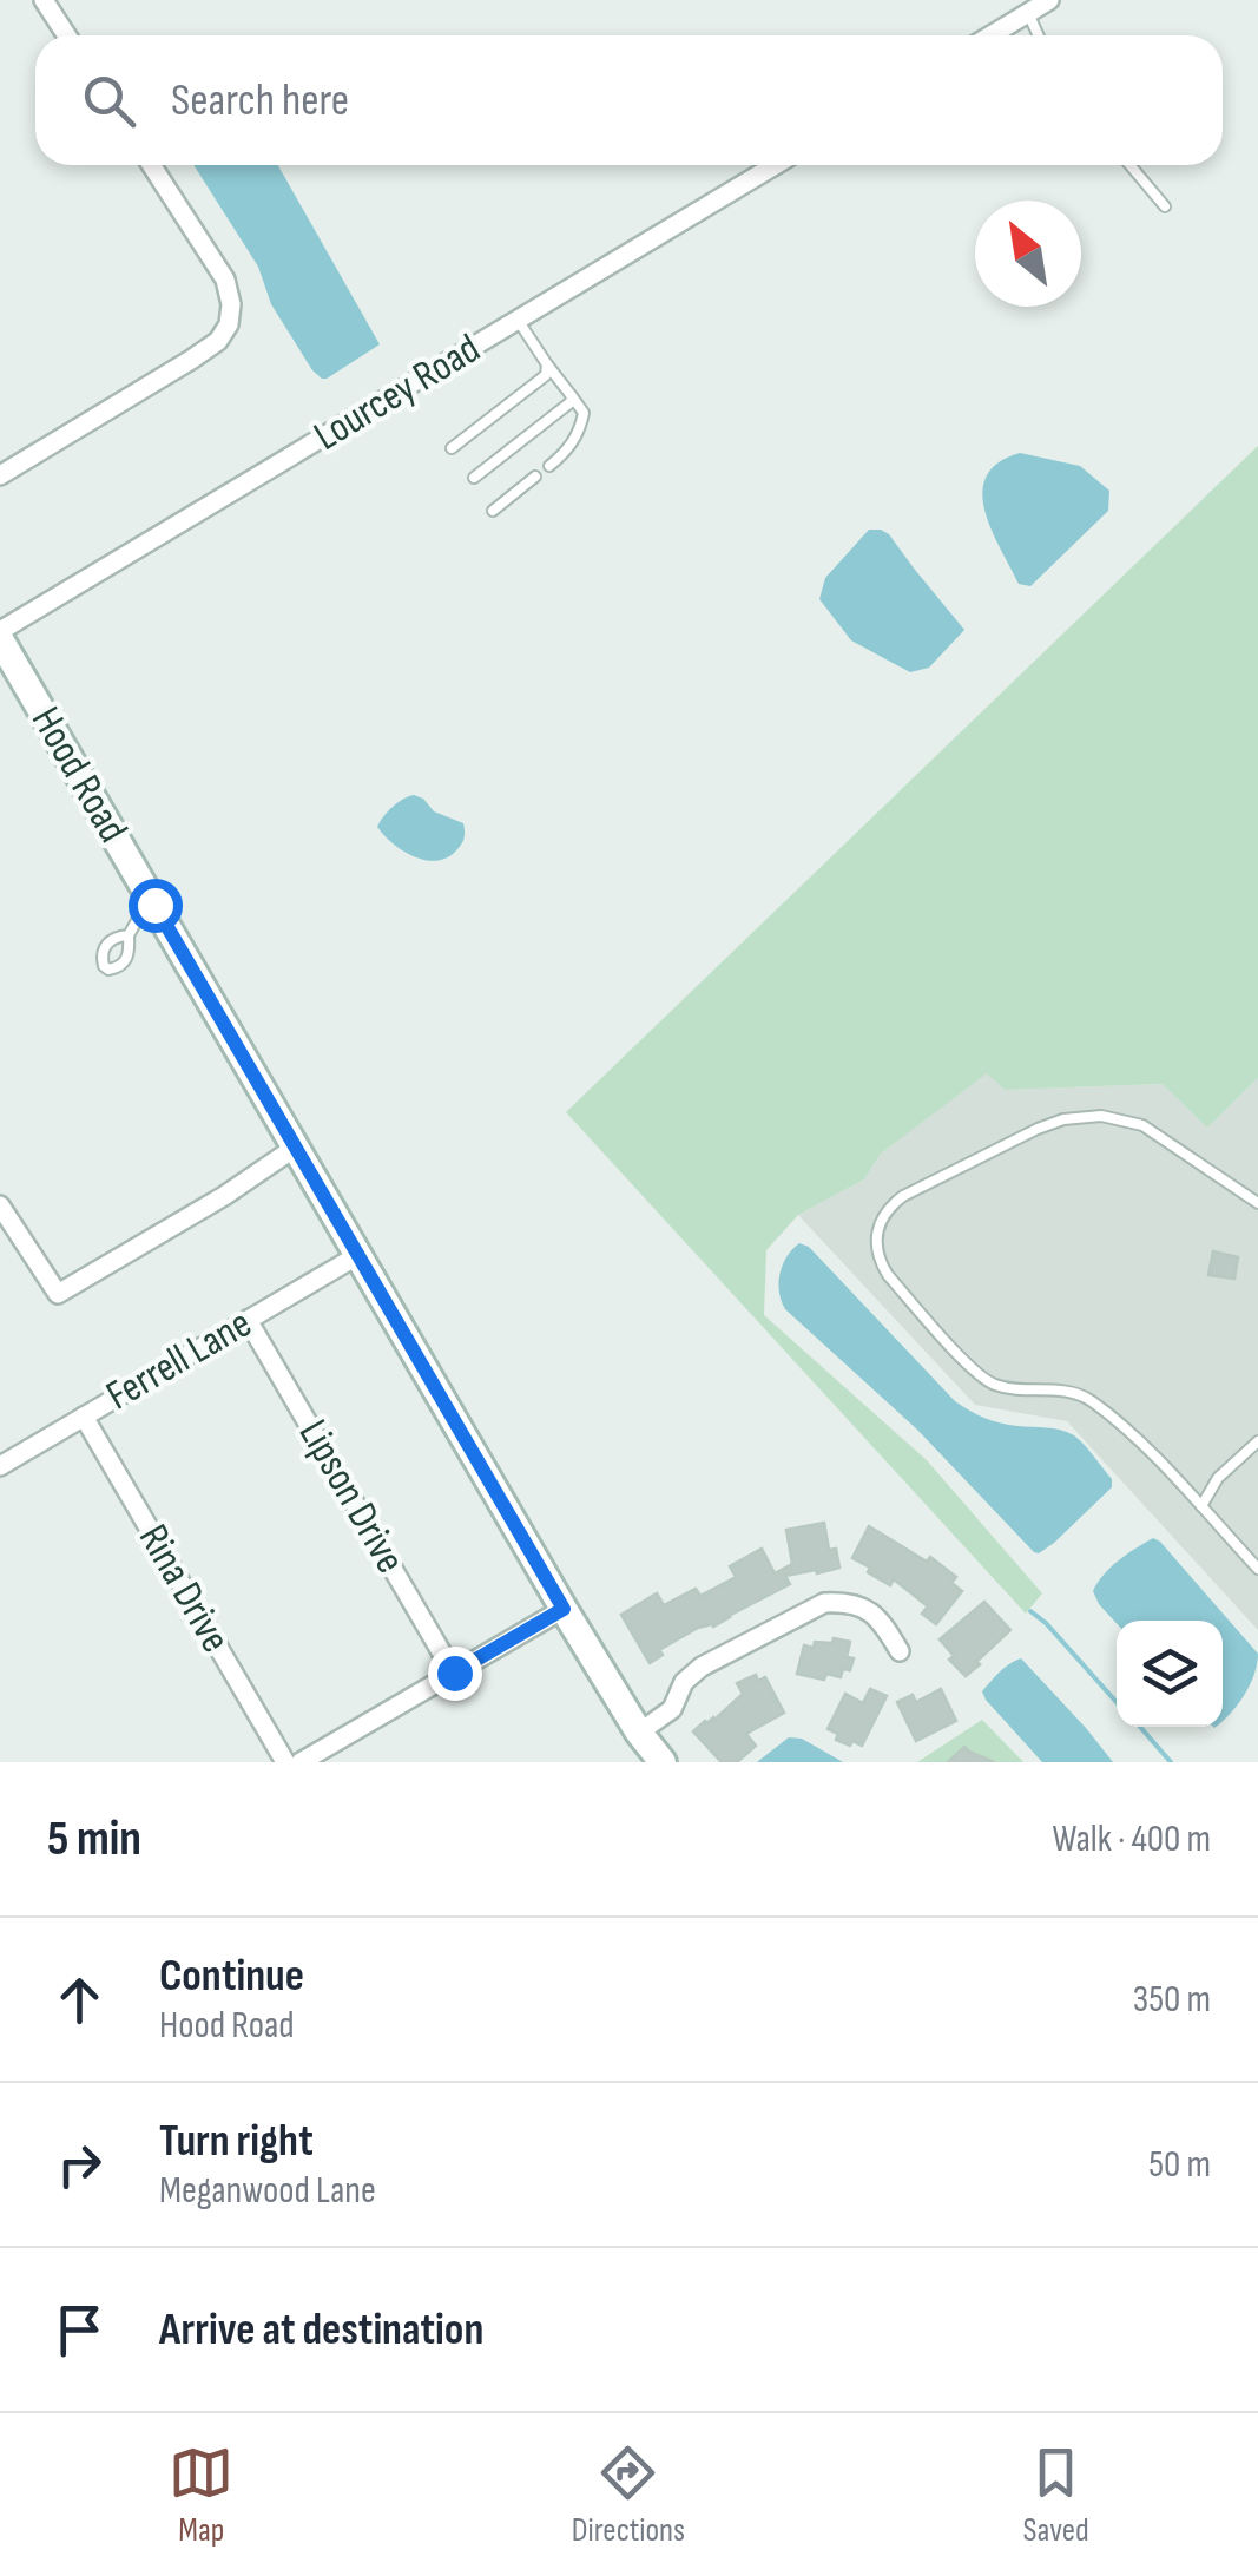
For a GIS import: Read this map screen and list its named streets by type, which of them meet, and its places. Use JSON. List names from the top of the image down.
{
  "streets": {
    "street": [
      "Lourcey Road",
      "Hood Road",
      "Ferrell Lane",
      "Lipson Drive",
      "Rina Drive"
    ]
  },
  "crossings": [
    ["Lourcey Road", "Hood Road"],
    ["Hood Road", "Ferrell Lane"],
    ["Ferrell Lane", "Lipson Drive"],
    ["Ferrell Lane", "Rina Drive"]
  ],
  "north": "top left",
  "page": {
    "search": "Search here",
    "heading": ["5 min", "Walk · 400 m"],
    "list": [
      ["Continue", "Hood Road", "350 m"],
      ["Turn right", "Meganwood Lane", "50 m"],
      "Arrive at destination"
    ],
    "nav": ["Map", "Directions", "Saved"]
  }
}
